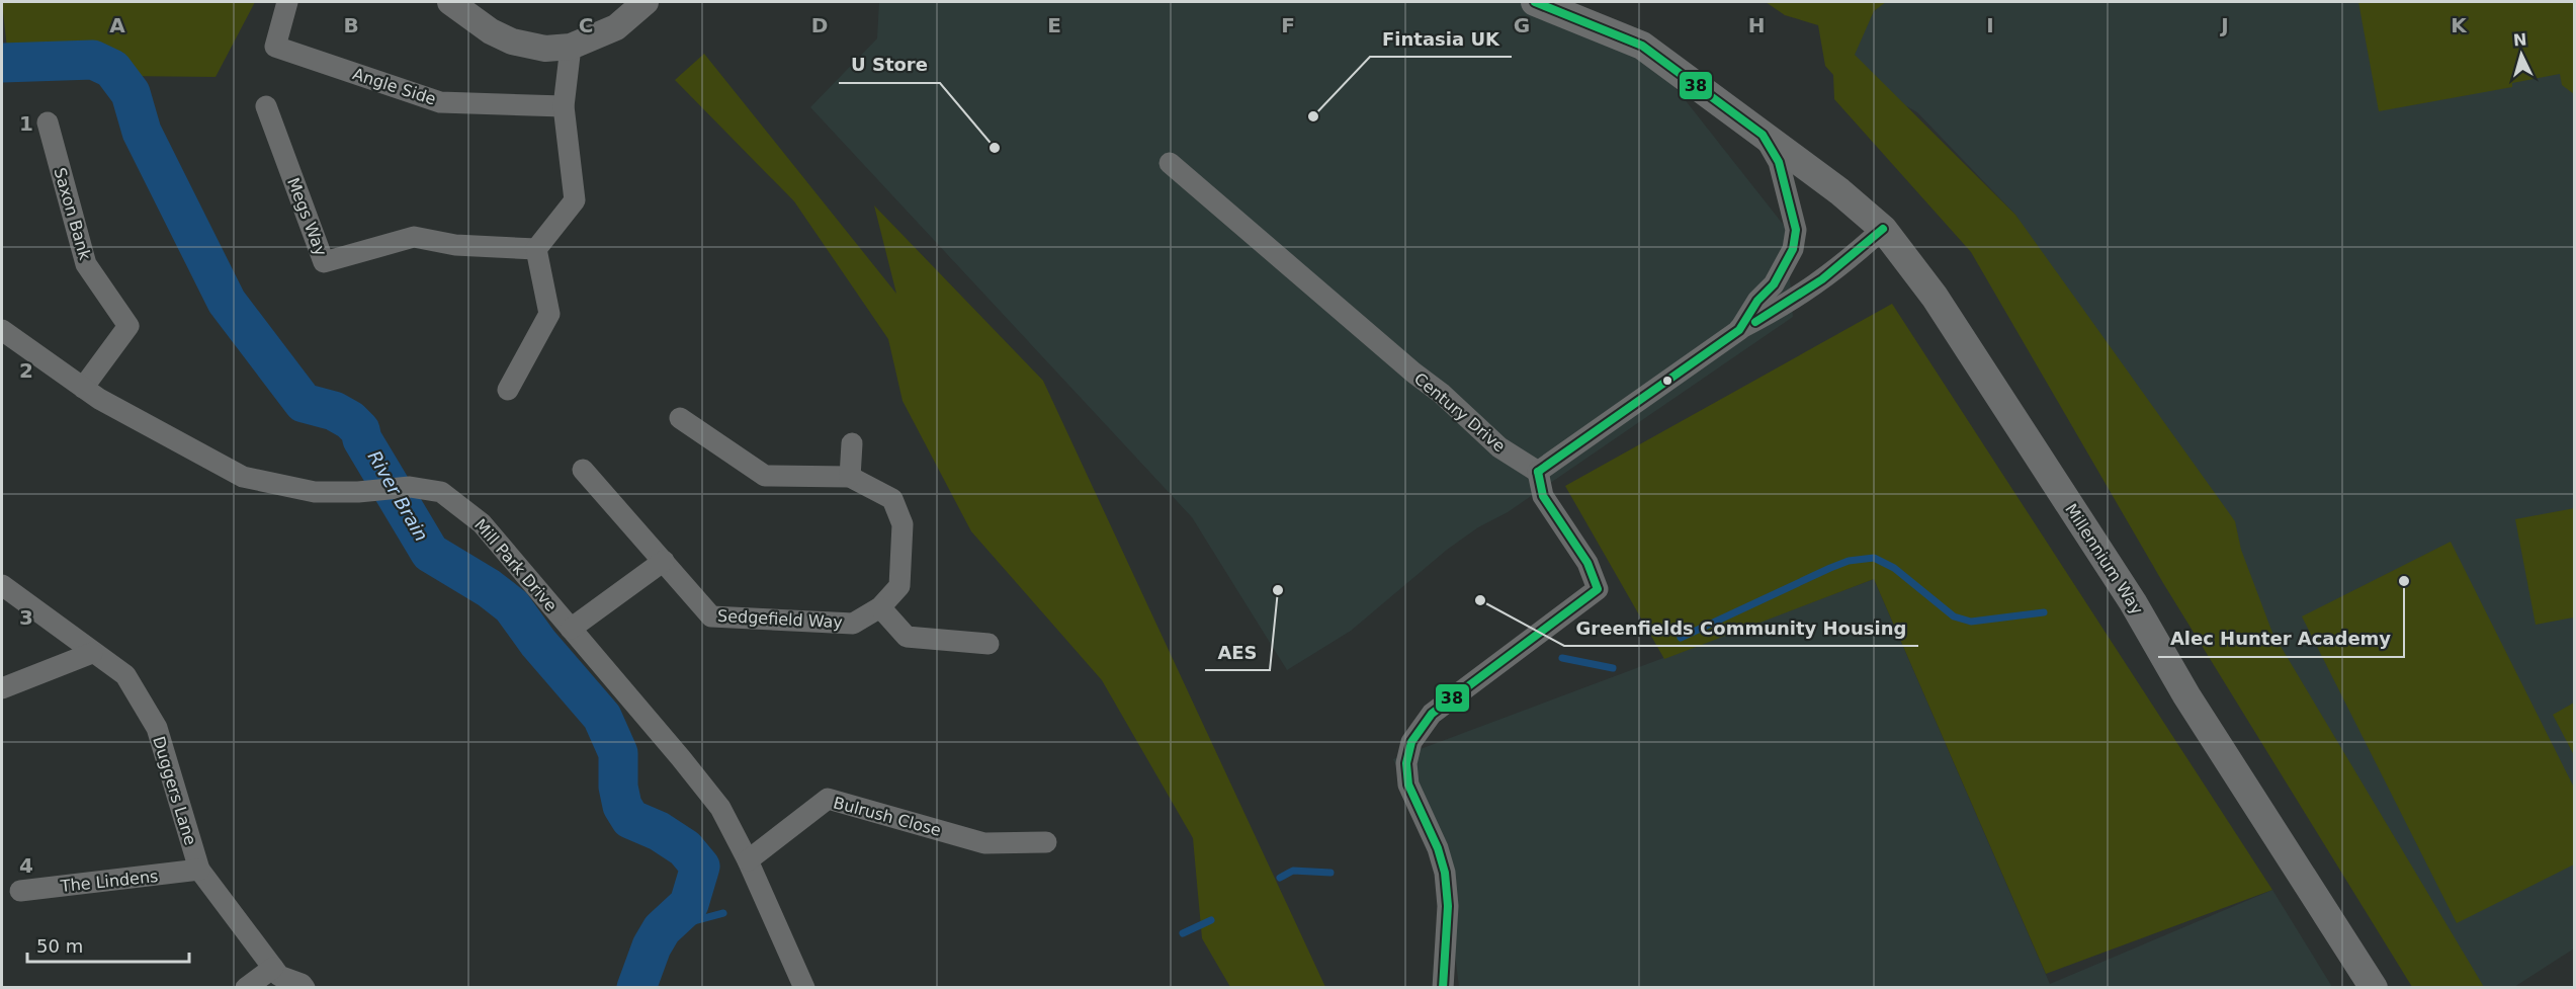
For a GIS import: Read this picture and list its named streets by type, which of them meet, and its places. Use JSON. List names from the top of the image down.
{
  "streets": {
    "main road": ["Millennium Way"],
    "street": [
      "Angle Side",
      "Saxon Bank",
      "Megs Way",
      "Century Drive",
      "Mill Park Drive",
      "Sedgefield Way",
      "Duggers Lane",
      "Bulrush Close",
      "The Lindens"
    ]
  },
  "crossings": [
    ["Saxon Bank", "Mill Park Drive"],
    ["Mill Park Drive", "Bulrush Close"],
    ["Duggers Lane", "The Lindens"]
  ],
  "water": ["River Brain"],
  "places": [
    "Fintasia UK",
    "U Store",
    "Alec Hunter Academy",
    "AES",
    "Greenfields Community Housing"
  ],
  "lines": ["transit line 38"],
  "scale_bar": "50 m",
  "north": "top",
  "grid": {
    "columns": [
      "A",
      "B",
      "C",
      "D",
      "E",
      "F",
      "G",
      "H",
      "I",
      "J",
      "K"
    ],
    "rows": [
      "1",
      "2",
      "3",
      "4"
    ]
  }
}
